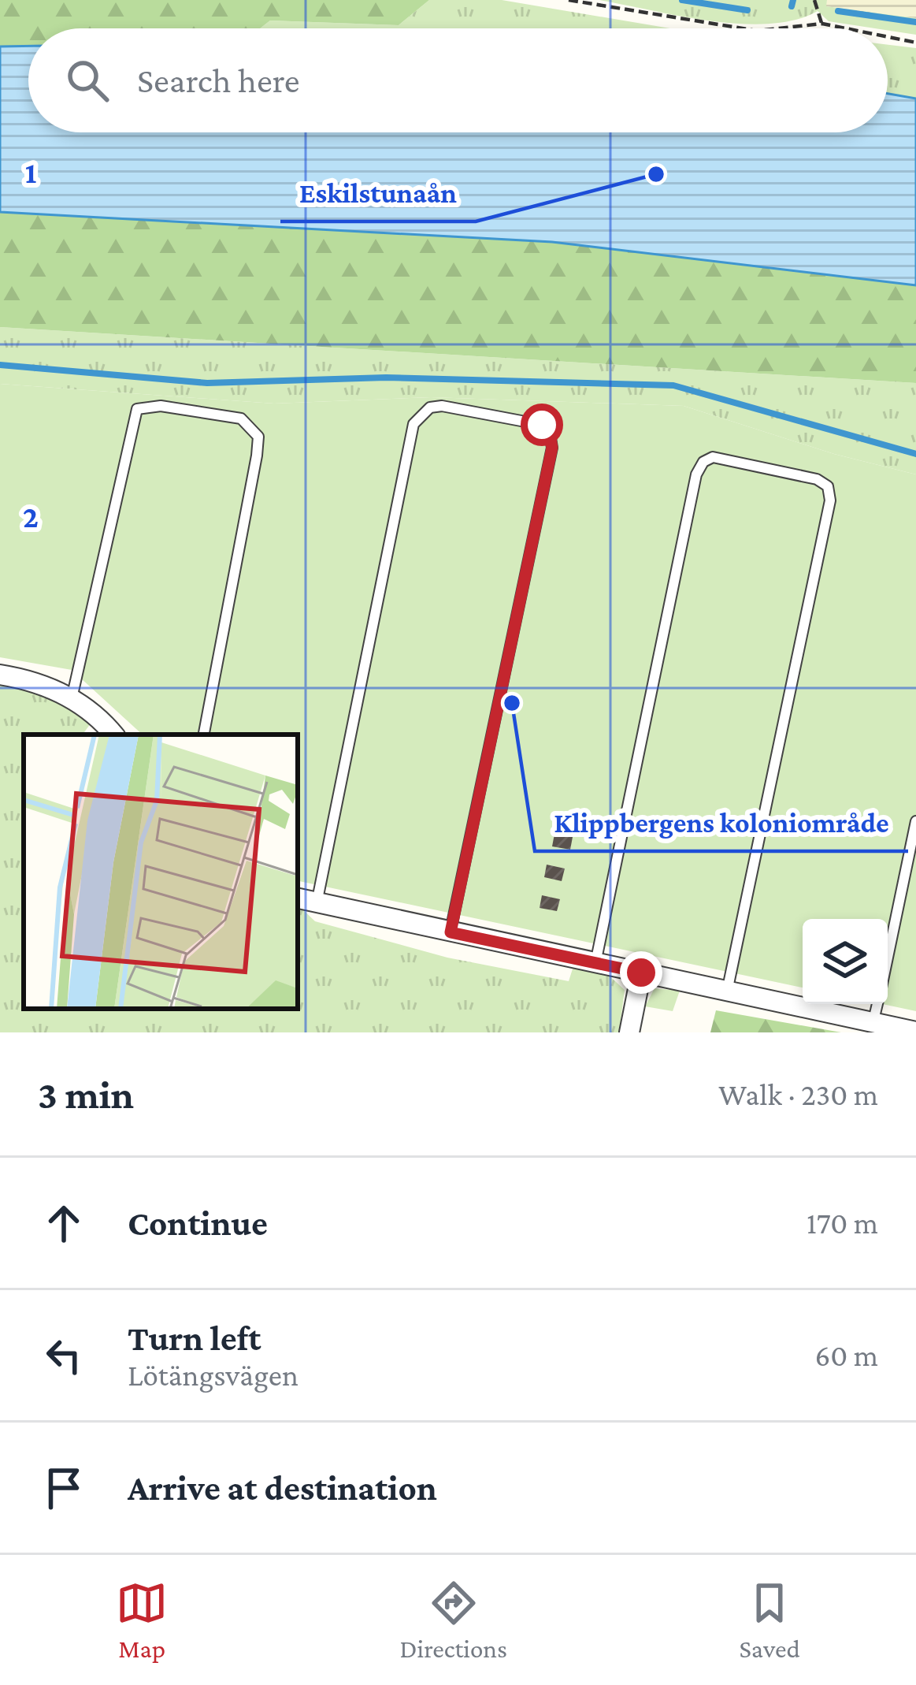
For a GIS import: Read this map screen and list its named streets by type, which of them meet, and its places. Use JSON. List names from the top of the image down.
{
  "places": ["Eskilstunaån", "Klippbergens koloniområde"],
  "page": {
    "search": "Search here",
    "heading": ["3 min", "Walk · 230 m"],
    "list": [
      ["Continue", "170 m"],
      ["Turn left", "Lötängsvägen", "60 m"],
      "Arrive at destination"
    ],
    "nav": ["Map", "Directions", "Saved"]
  },
  "grid": {
    "rows": ["1", "2"]
  }
}
